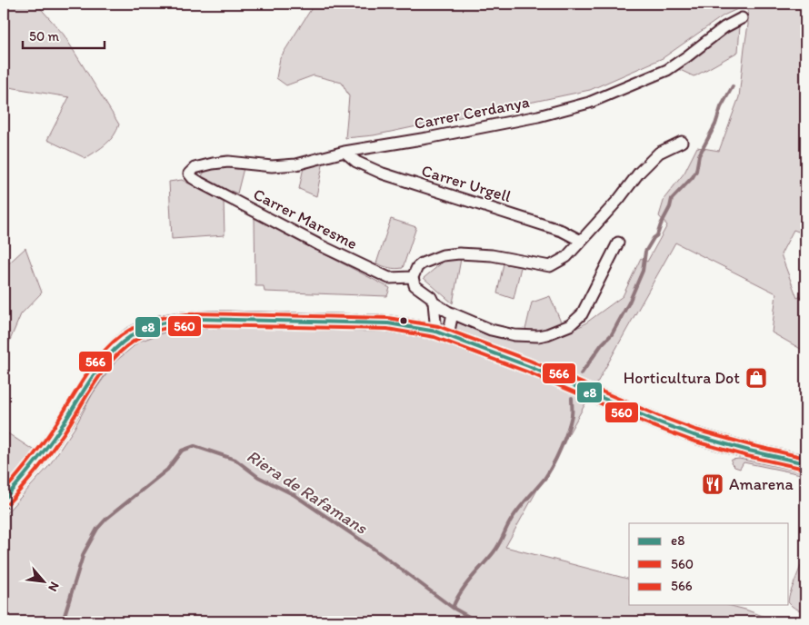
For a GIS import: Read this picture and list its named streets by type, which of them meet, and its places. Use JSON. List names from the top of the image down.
{
  "streets": {
    "street": ["Carrer Cerdanya", "Carrer Urgell", "Carrer Maresme"]
  },
  "crossings": [
    ["Carrer Cerdanya", "Carrer Urgell"],
    ["Carrer Cerdanya", "Carrer Maresme"]
  ],
  "water": ["Riera de Rafamans"],
  "places": {
    "shop": ["Horticultura Dot"],
    "restaurant": ["Amarena"]
  },
  "lines": ["transit line 566", "transit line e8", "transit line 560"],
  "legend": ["e8", "560", "566"],
  "scale_bar": "50 m",
  "north": "bottom right"
}
